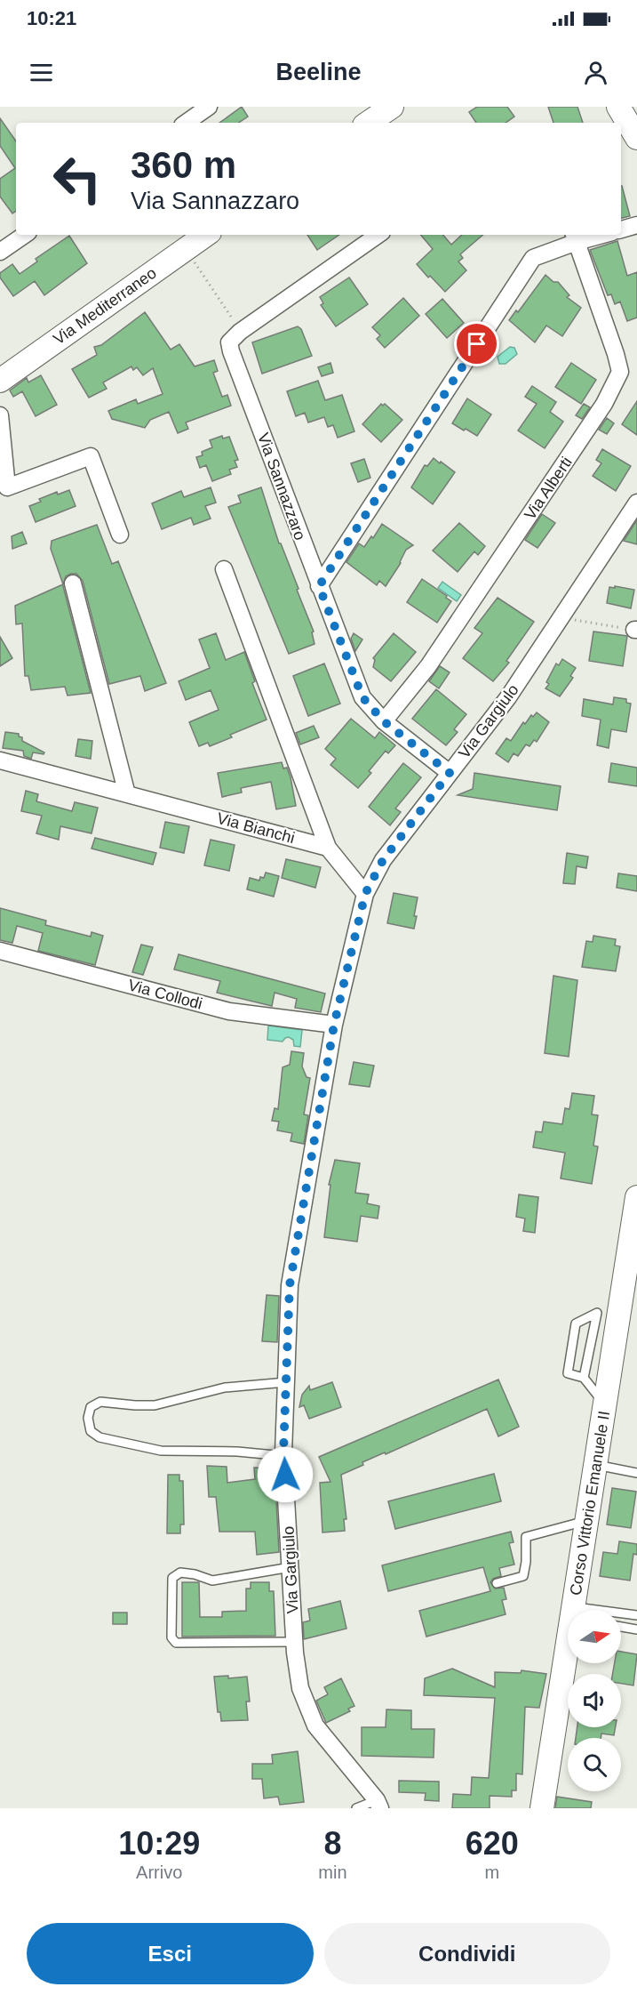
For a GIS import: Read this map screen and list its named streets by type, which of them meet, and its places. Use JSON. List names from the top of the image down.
{
  "streets": {
    "street": [
      "Via Mediterraneo",
      "Via Sannazzaro",
      "Via Alberti",
      "Via Gargiulo",
      "Via Bianchi",
      "Via Collodi",
      "Corso Vittorio Emanuele II"
    ]
  },
  "crossings": [
    ["Via Sannazzaro", "Via Alberti"],
    ["Via Sannazzaro", "Via Gargiulo"],
    ["Via Gargiulo", "Via Collodi"]
  ],
  "north": "right",
  "page": {
    "status": "10:21",
    "header": "Beeline",
    "turn": ["360 m", "Via Sannazzaro"],
    "eta": [
      "10:29",
      "Arrivo",
      "8",
      "min",
      "620",
      "m"
    ],
    "buttons": ["Esci", "Condividi"]
  }
}
